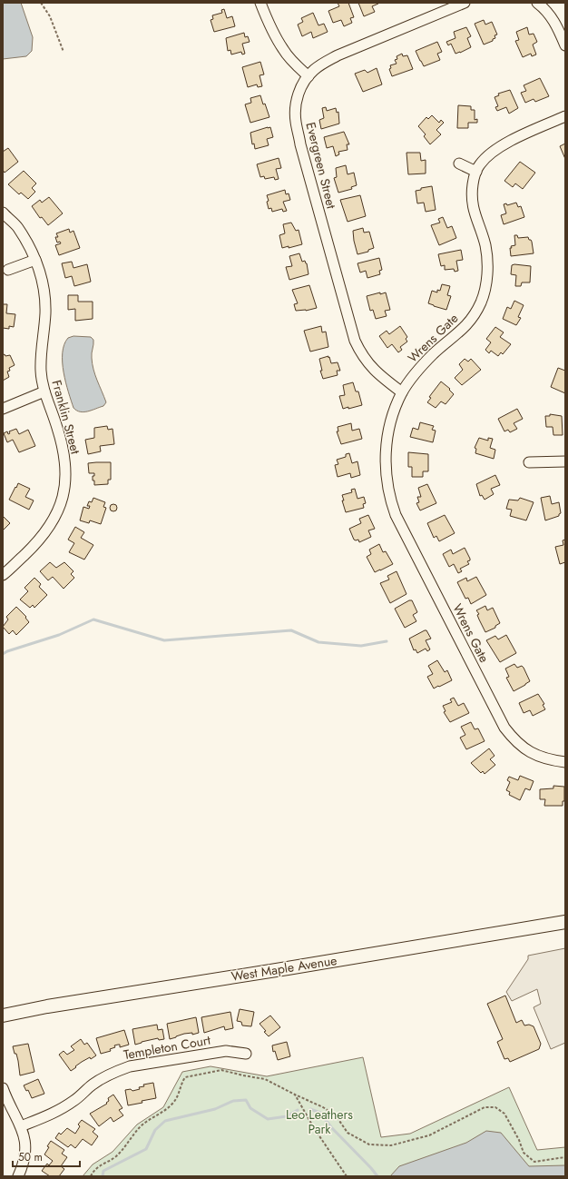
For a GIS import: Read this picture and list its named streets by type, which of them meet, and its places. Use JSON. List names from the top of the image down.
{
  "streets": {
    "main road": ["West Maple Avenue"],
    "street": [
      "Evergreen Street",
      "Wrens Gate",
      "Franklin Street",
      "Templeton Court"
    ]
  },
  "crossings": [
    ["Evergreen Street", "Wrens Gate"]
  ],
  "parks": ["Leo Leathers Park"],
  "scale_bar": "50 m"
}
